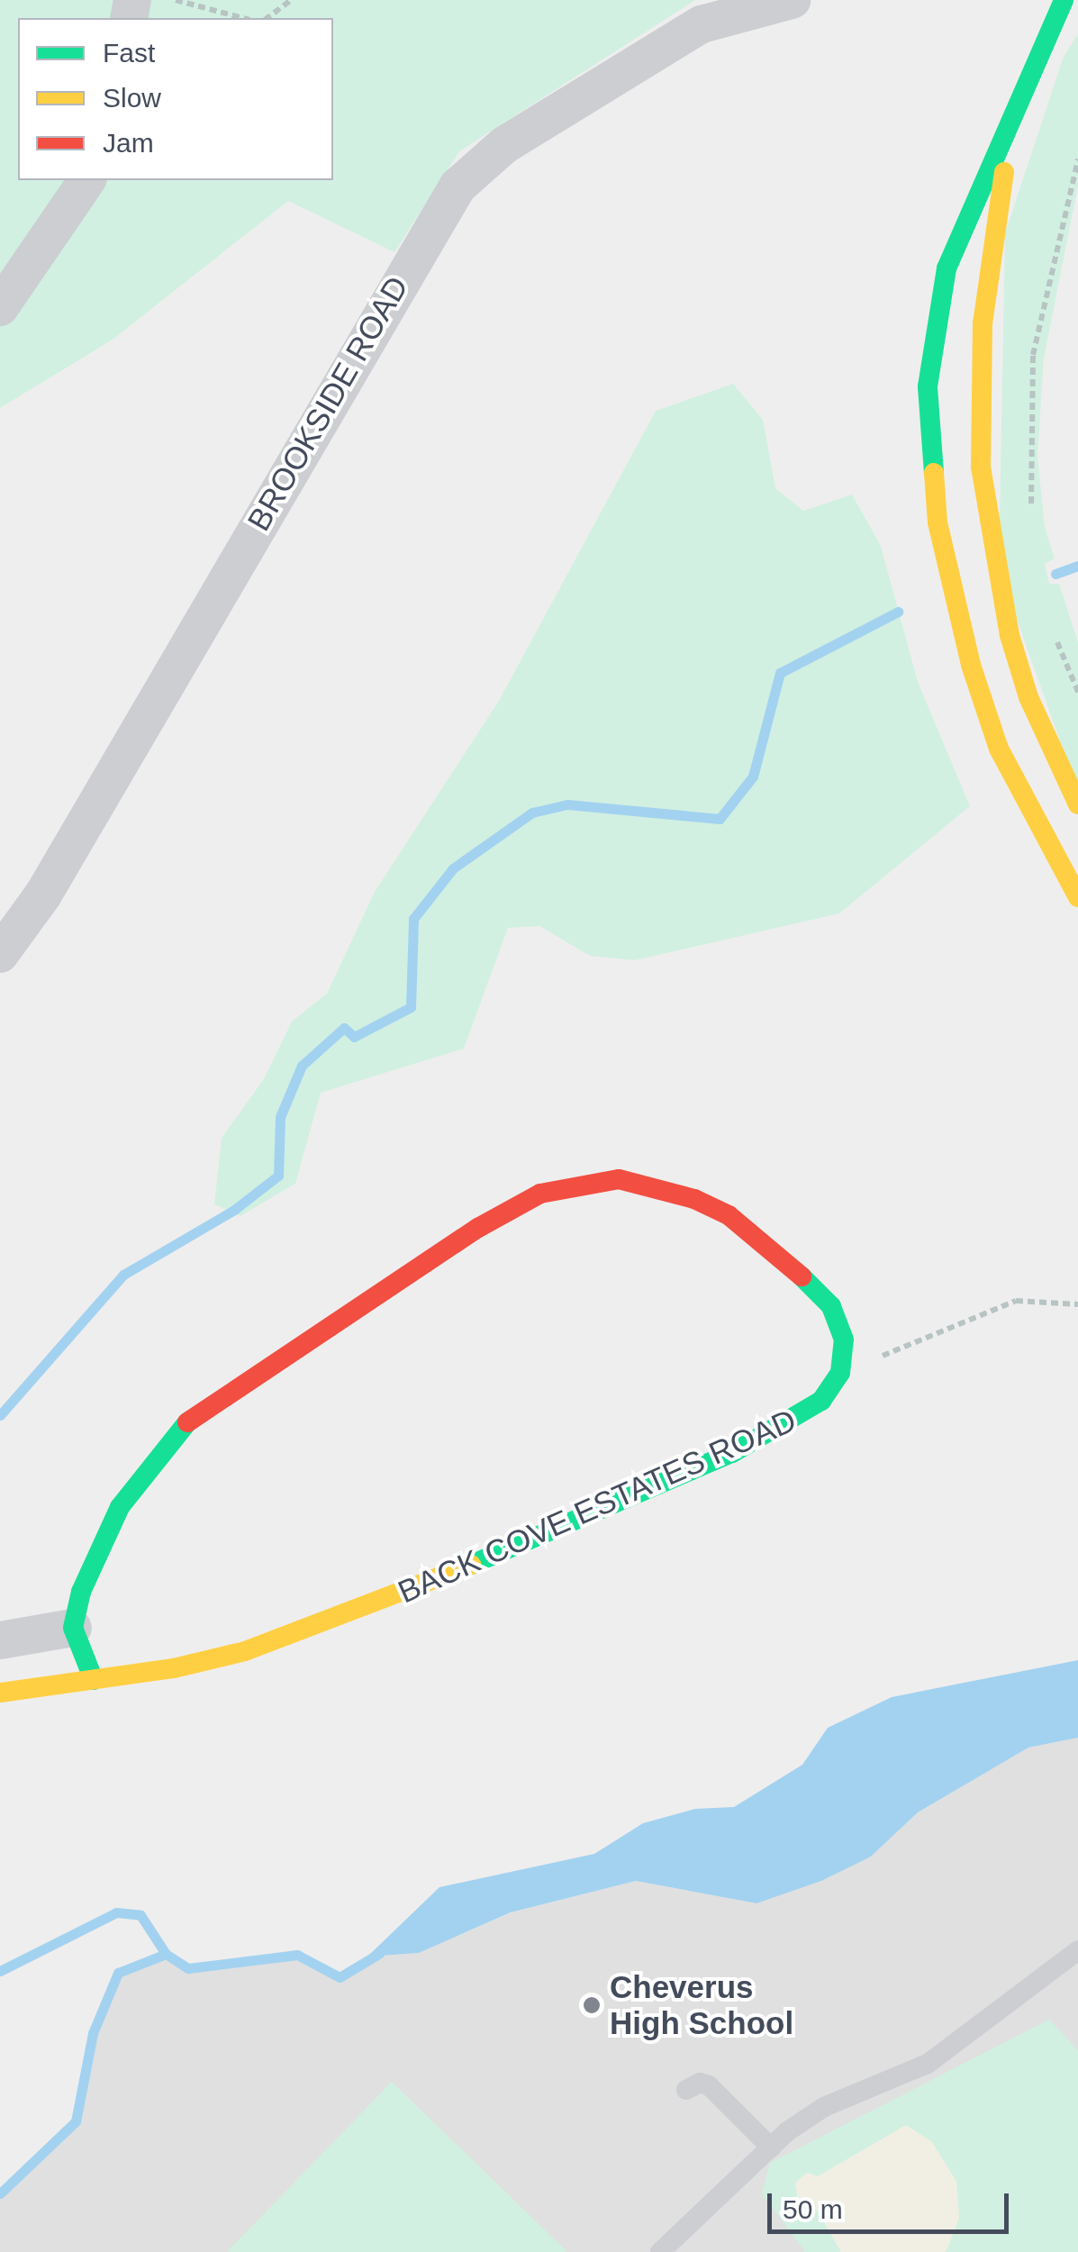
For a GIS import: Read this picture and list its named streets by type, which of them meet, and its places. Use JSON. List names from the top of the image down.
{
  "streets": {
    "street": ["BROOKSIDE ROAD", "BACK COVE ESTATES ROAD"]
  },
  "places": ["Cheverus High School"],
  "legend": ["Fast", "Slow", "Jam"],
  "scale_bar": "50 m"
}
